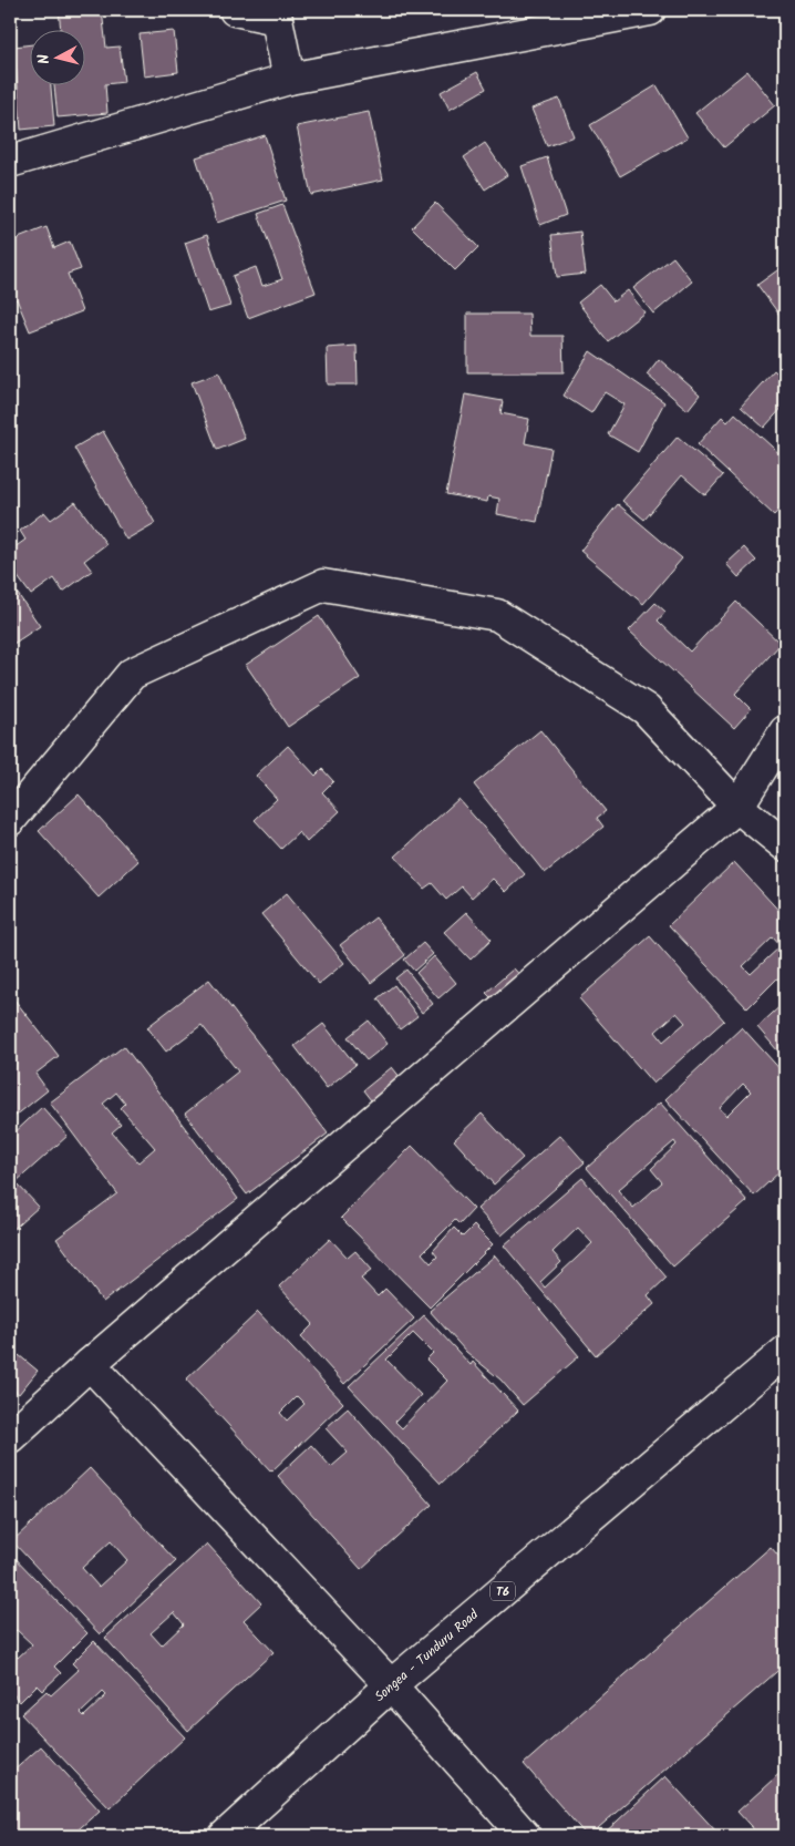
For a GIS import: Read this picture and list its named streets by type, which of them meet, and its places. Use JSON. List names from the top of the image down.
{
  "streets": {
    "main road": ["T6", "Songea - Tunduru Road"]
  },
  "north": "left"
}
